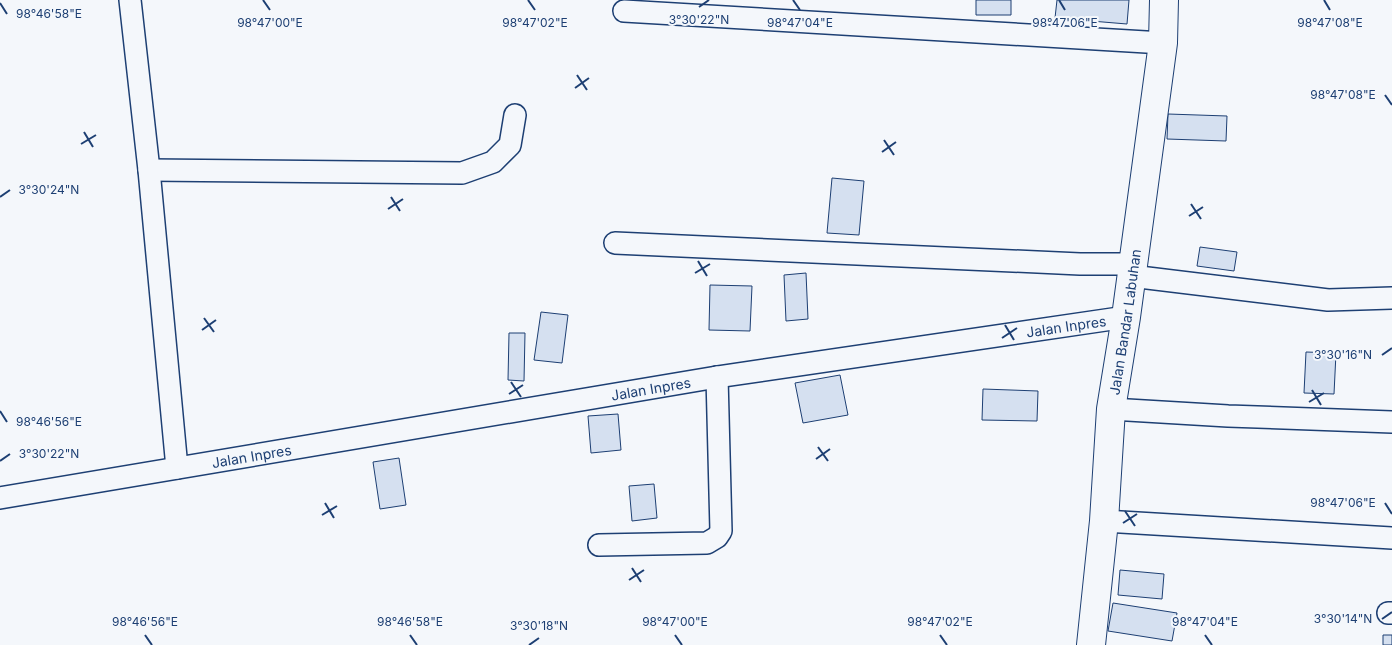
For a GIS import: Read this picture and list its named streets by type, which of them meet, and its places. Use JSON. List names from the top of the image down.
{
  "streets": {
    "main road": ["Jalan Bandar Labuhan"],
    "street": ["Jalan Inpres"]
  },
  "crossings": [
    ["Jalan Bandar Labuhan", "Jalan Inpres"]
  ],
  "coordinates": [
    "98°46'58\"E",
    "3°30'22\"N",
    "98°47'04\"E",
    "98°47'08\"E",
    "98°47'00\"E",
    "98°47'02\"E",
    "98°47'06\"E",
    "3°30'24\"N",
    "3°30'16\"N",
    "98°46'56\"E",
    "3°30'14\"N",
    "3°30'18\"N"
  ]
}
